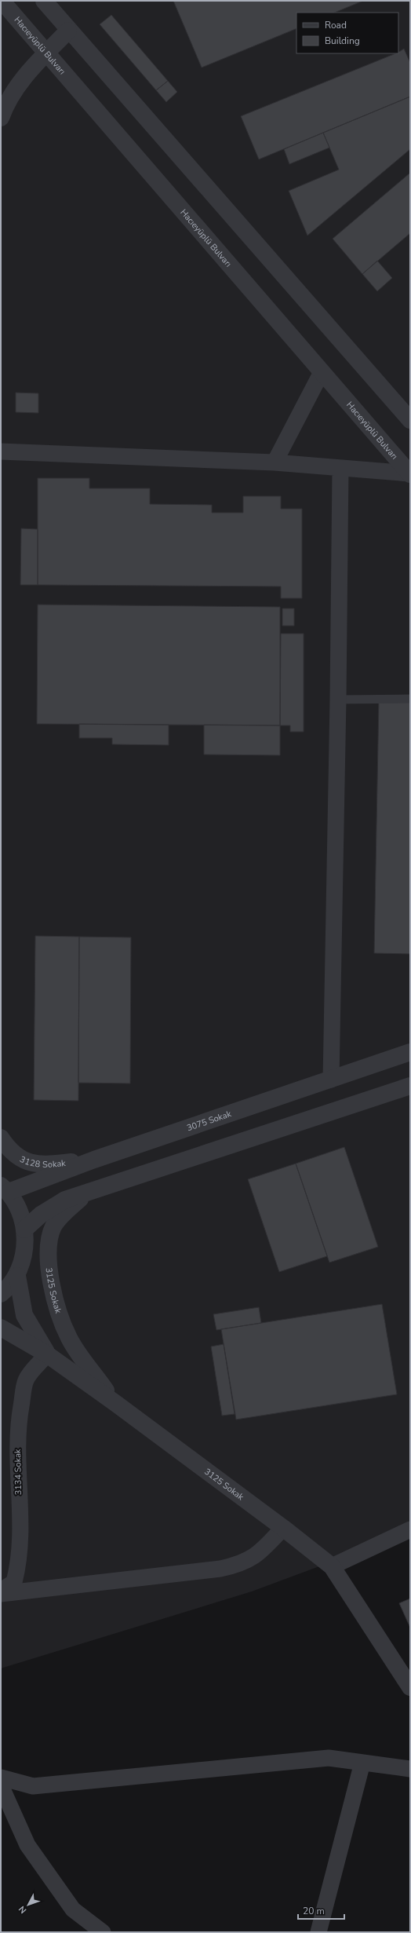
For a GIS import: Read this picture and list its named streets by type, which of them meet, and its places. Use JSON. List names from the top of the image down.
{
  "streets": {
    "street": [
      "Hacıeyüplü Bulvarı",
      "3075 Sokak",
      "3128 Sokak",
      "3125 Sokak",
      "3134 Sokak"
    ]
  },
  "crossings": [
    ["3075 Sokak", "3128 Sokak"],
    ["3125 Sokak", "3134 Sokak"]
  ],
  "legend": ["Road", "Building"],
  "scale_bar": "20 m",
  "north": "bottom left"
}
